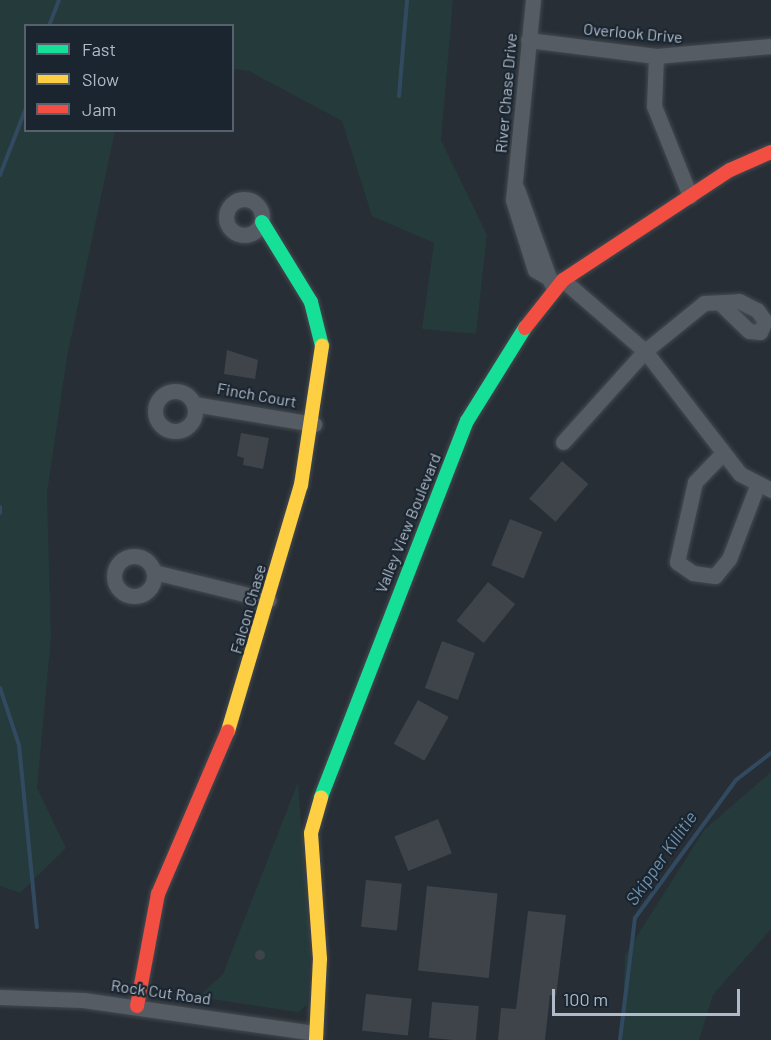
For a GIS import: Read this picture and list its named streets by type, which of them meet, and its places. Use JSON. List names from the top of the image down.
{
  "streets": {
    "street": [
      "Overlook Drive",
      "River Chase Drive",
      "Finch Court",
      "Valley View Boulevard",
      "Falcon Chase",
      "Rock Cut Road"
    ]
  },
  "crossings": [
    ["Overlook Drive", "River Chase Drive"],
    ["River Chase Drive", "Valley View Boulevard"],
    ["Finch Court", "Falcon Chase"],
    ["Valley View Boulevard", "Rock Cut Road"],
    ["Falcon Chase", "Rock Cut Road"]
  ],
  "water": ["Skipper Killitie"],
  "legend": ["Fast", "Slow", "Jam"],
  "scale_bar": "100 m"
}
